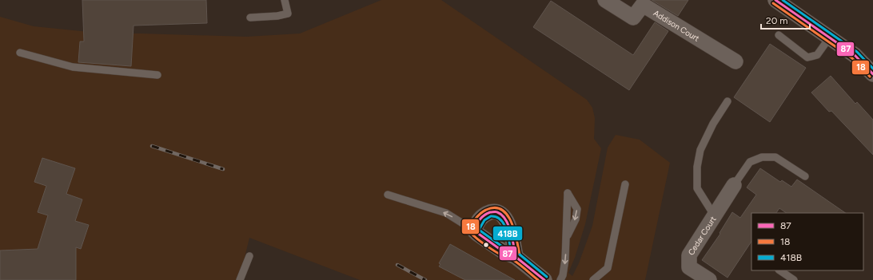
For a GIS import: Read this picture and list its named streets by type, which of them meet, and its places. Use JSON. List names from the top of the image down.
{
  "streets": {
    "street": ["Addison Court", "Cedar Court"]
  },
  "lines": ["transit line 87", "transit line 418B", "transit line 18"],
  "legend": ["87", "18", "418B"],
  "scale_bar": "20 m"
}
